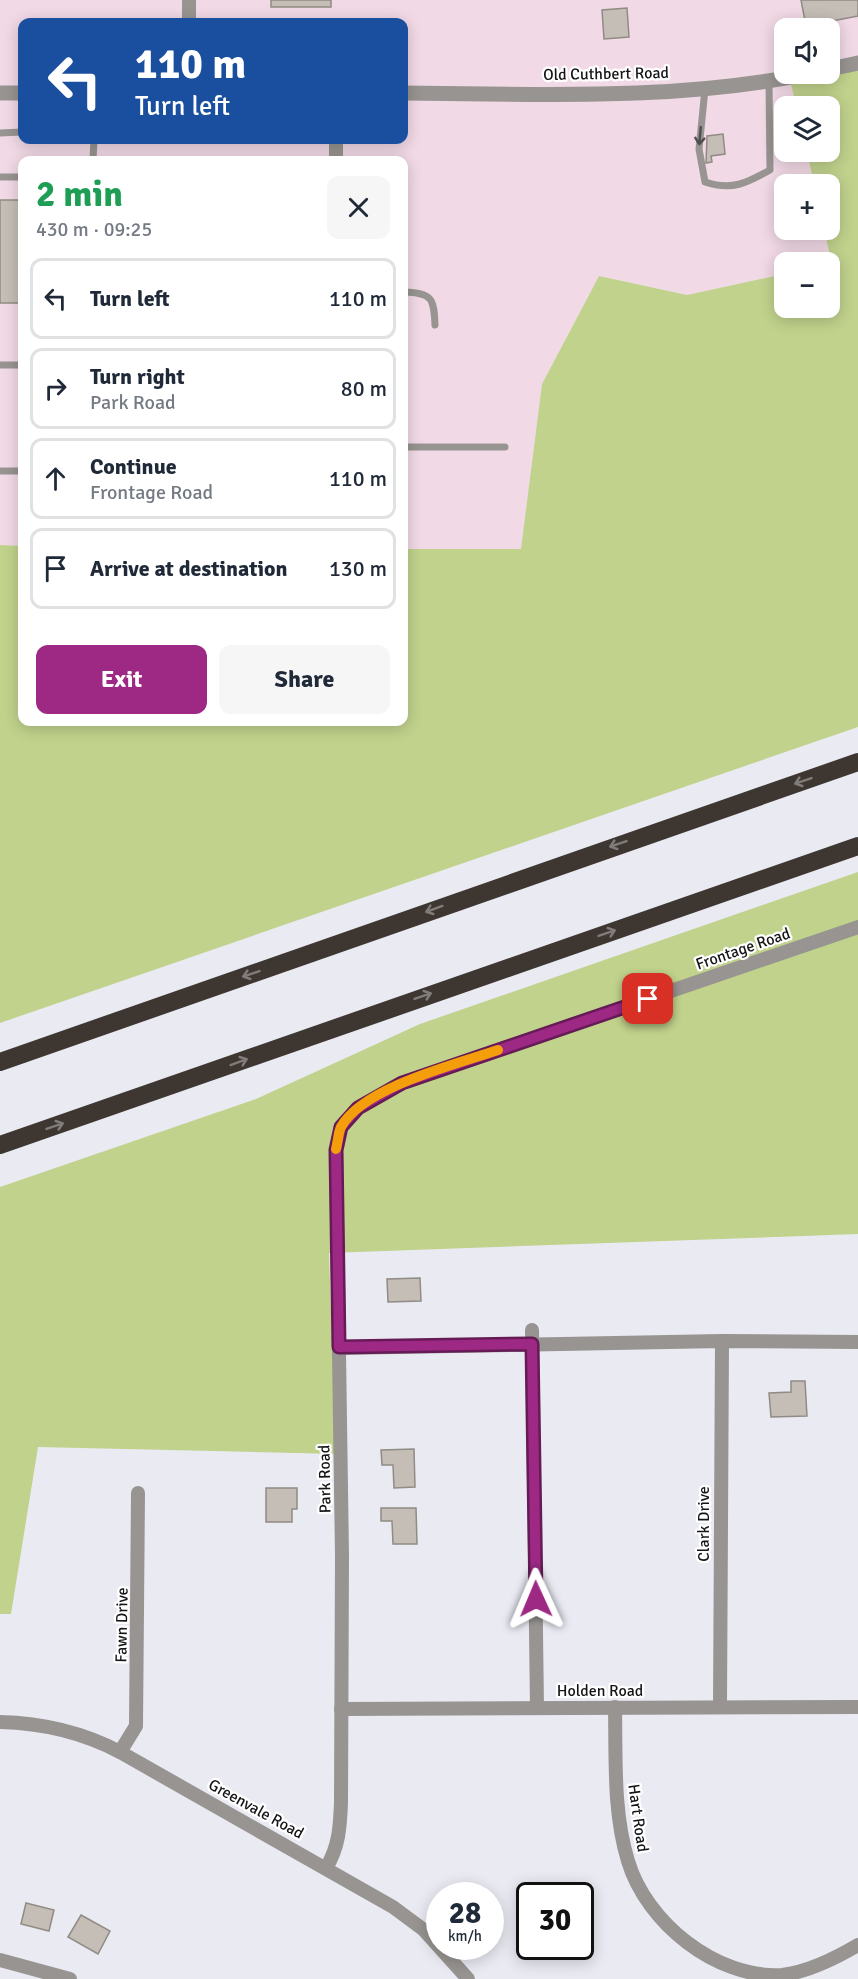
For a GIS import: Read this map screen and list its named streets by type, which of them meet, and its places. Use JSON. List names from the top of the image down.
{
  "streets": {
    "street": [
      "Old Cuthbert Road",
      "Frontage Road",
      "Park Road",
      "Clark Drive",
      "Fawn Drive",
      "Holden Road",
      "Greenvale Road",
      "Hart Road"
    ]
  },
  "crossings": [
    ["Frontage Road", "Park Road"],
    ["Park Road", "Holden Road"],
    ["Park Road", "Greenvale Road"],
    ["Clark Drive", "Holden Road"],
    ["Fawn Drive", "Greenvale Road"],
    ["Holden Road", "Hart Road"]
  ],
  "page": {
    "map_buttons": ["+", "−"],
    "turn": ["110 m", "Turn left"],
    "heading": ["2 min", "430 m · 09:25"],
    "list": [
      {
        "name": "Turn left",
        "value": "110 m"
      },
      {
        "name": "Turn right",
        "note": "Park Road",
        "value": "80 m"
      },
      {
        "name": "Continue",
        "note": "Frontage Road",
        "value": "110 m"
      },
      {
        "name": "Arrive at destination",
        "value": "130 m"
      }
    ],
    "buttons": ["Exit", "Share"],
    "speed": "28 km/h",
    "limit": "30"
  }
}
